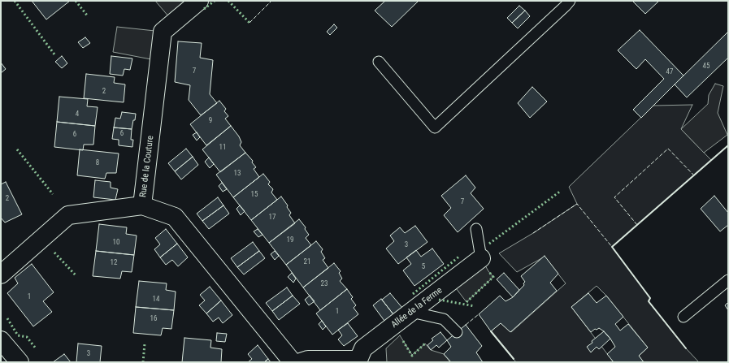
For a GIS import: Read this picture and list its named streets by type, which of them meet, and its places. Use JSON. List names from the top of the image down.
{
  "streets": {
    "street": ["Rue de la Couture", "Allée de la Ferme"]
  },
  "house_numbers": [
    "45",
    "7",
    "47",
    "2",
    "4",
    "9",
    "6",
    "6",
    "11",
    "8",
    "13",
    "15",
    "2",
    "7",
    "17",
    "19",
    "10",
    "3",
    "21",
    "12",
    "5",
    "23",
    "1",
    "14",
    "1",
    "16",
    "3"
  ]
}
